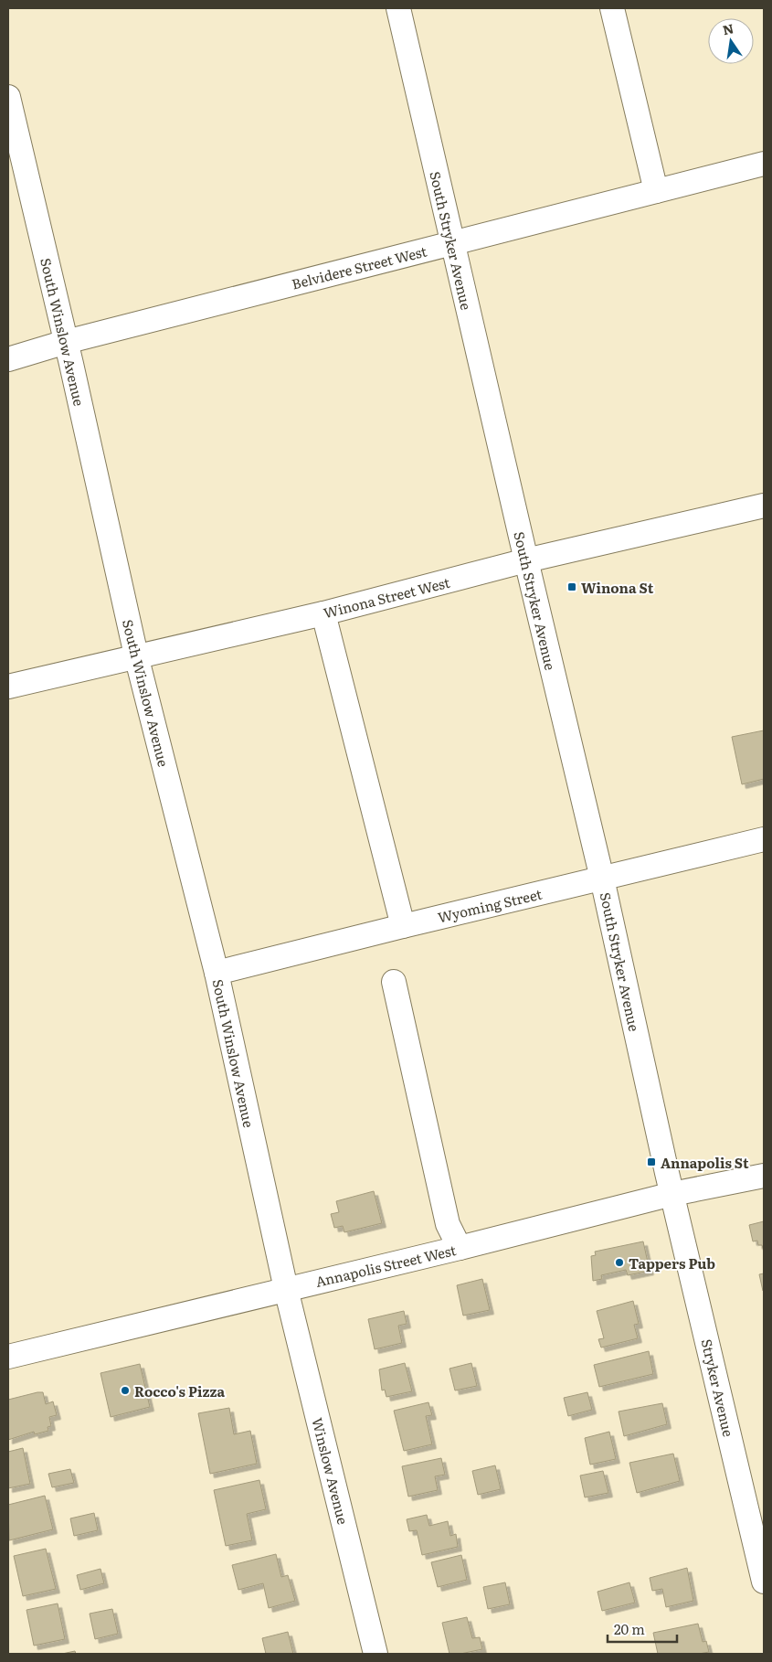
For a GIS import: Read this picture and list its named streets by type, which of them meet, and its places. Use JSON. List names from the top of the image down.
{
  "streets": {
    "street": [
      "South Stryker Avenue",
      "Belvidere Street West",
      "South Winslow Avenue",
      "Winona Street West",
      "Wyoming Street",
      "Annapolis Street West",
      "Stryker Avenue",
      "Winslow Avenue"
    ]
  },
  "crossings": [
    ["South Stryker Avenue", "Belvidere Street West"],
    ["South Stryker Avenue", "Winona Street West"],
    ["South Stryker Avenue", "Wyoming Street"],
    ["South Stryker Avenue", "Annapolis Street West"],
    ["South Stryker Avenue", "Stryker Avenue"],
    ["Belvidere Street West", "South Winslow Avenue"],
    ["South Winslow Avenue", "Winona Street West"],
    ["South Winslow Avenue", "Wyoming Street"],
    ["South Winslow Avenue", "Annapolis Street West"],
    ["South Winslow Avenue", "Winslow Avenue"],
    ["Annapolis Street West", "Stryker Avenue"],
    ["Annapolis Street West", "Winslow Avenue"]
  ],
  "places": {
    "transit": ["Winona St", "Annapolis St"],
    "other": ["Tappers Pub", "Rocco's Pizza"]
  },
  "scale_bar": "20 m",
  "north": "top"
}
